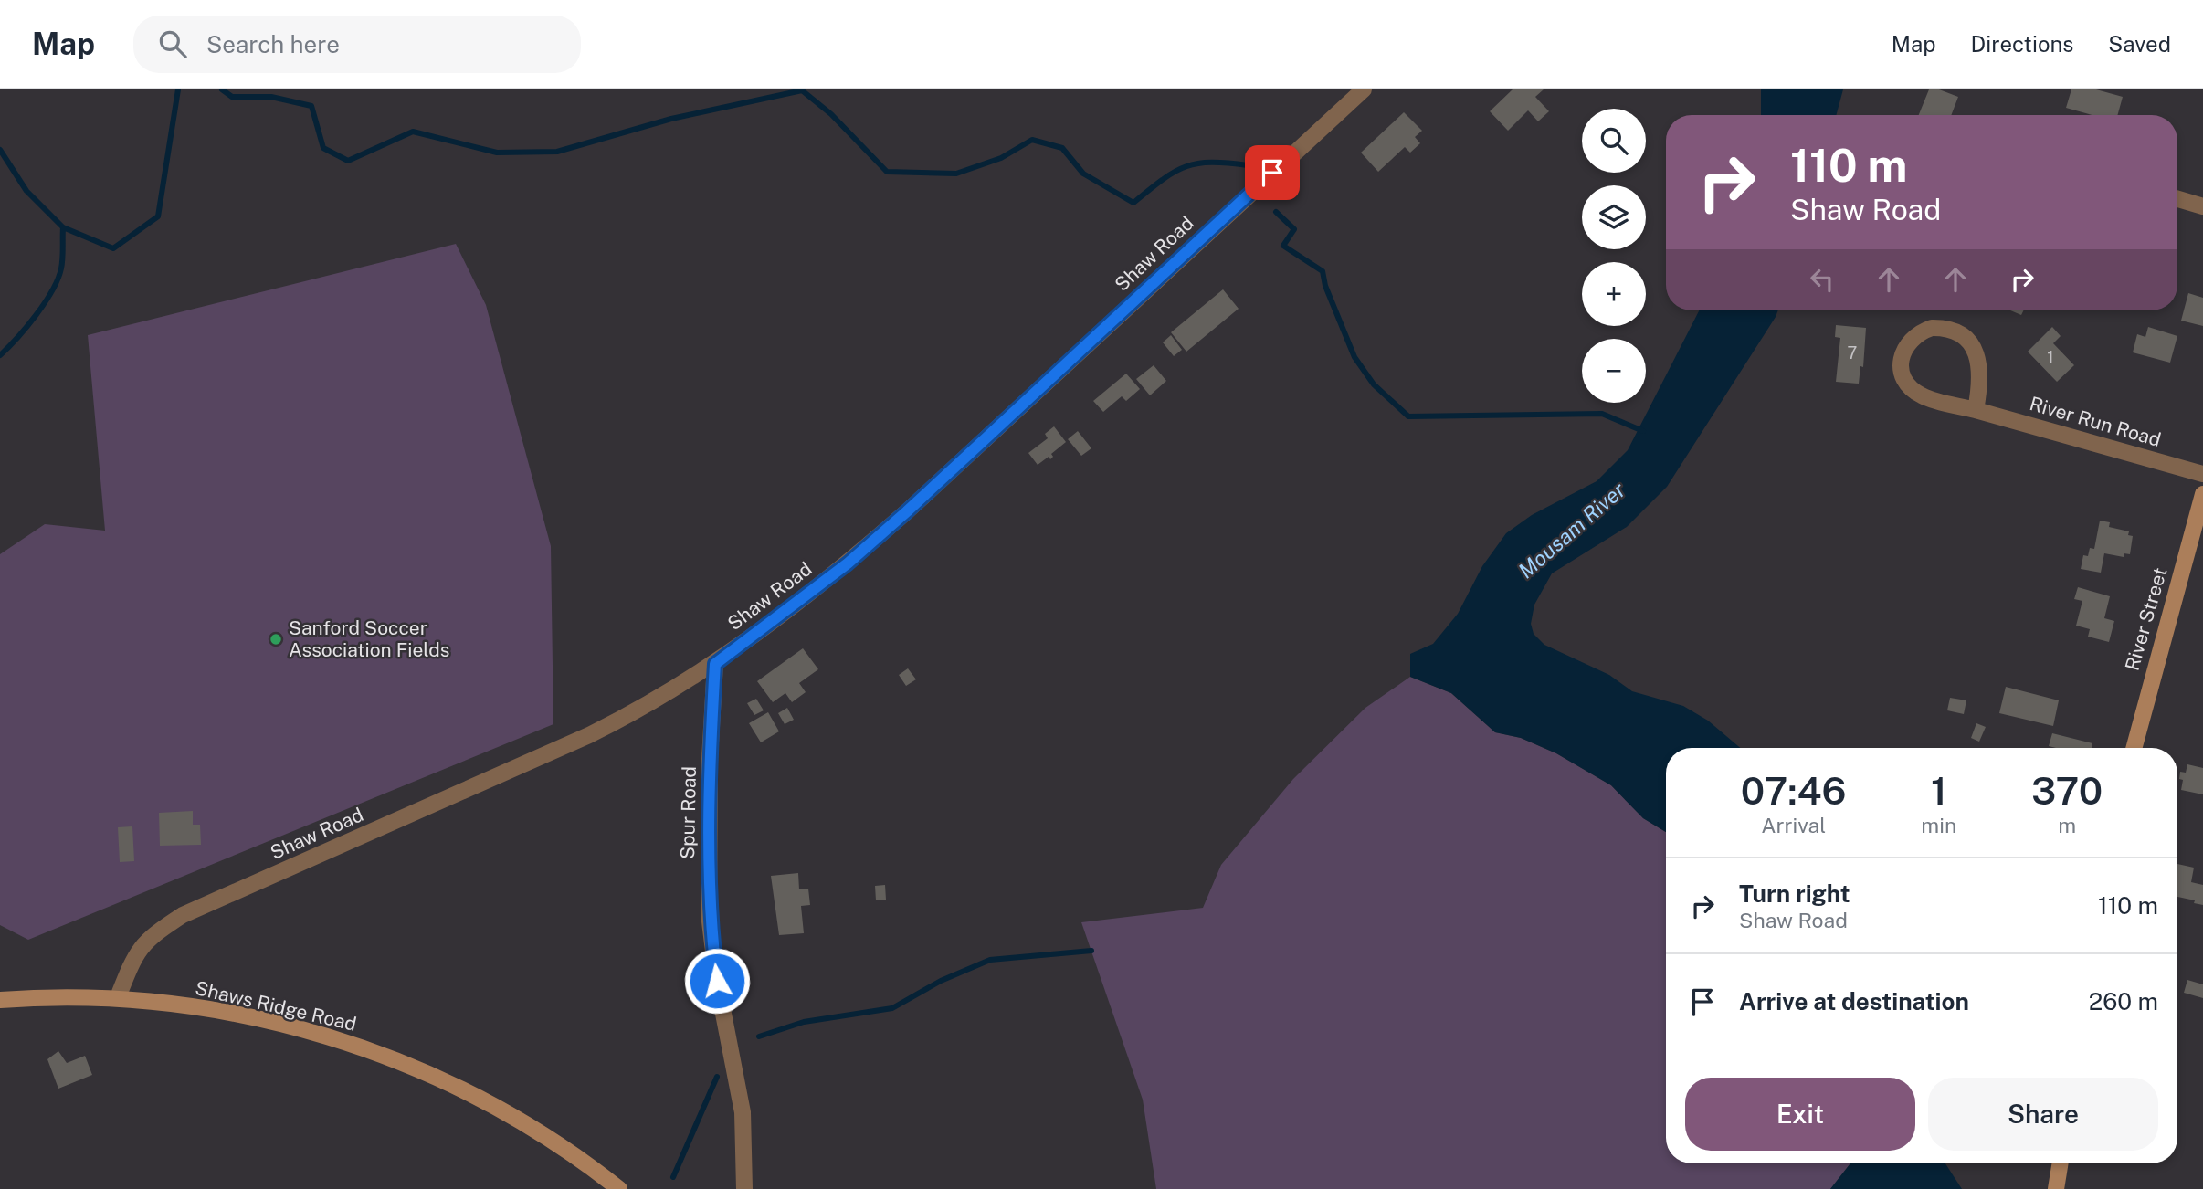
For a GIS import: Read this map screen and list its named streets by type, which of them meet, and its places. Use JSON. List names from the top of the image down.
{
  "streets": {
    "main road": ["River Street", "Shaws Ridge Road"],
    "street": ["Shaw Road", "River Run Road", "Spur Road"]
  },
  "crossings": [
    ["Shaw Road", "Spur Road"],
    ["Shaw Road", "Shaws Ridge Road"]
  ],
  "water": ["Mousam River"],
  "places": ["Sanford Soccer Association Fields"],
  "house_numbers": ["7", "1"],
  "page": {
    "header": "Map",
    "search": "Search here",
    "nav": ["Map", "Directions", "Saved"],
    "map_buttons": ["+", "−"],
    "turn": ["110 m", "Shaw Road"],
    "eta": [
      "07:46",
      "Arrival",
      "1",
      "min",
      "370",
      "m"
    ],
    "list": [
      {
        "name": "Turn right",
        "note": "Shaw Road",
        "value": "110 m"
      },
      {
        "name": "Arrive at destination",
        "value": "260 m"
      }
    ],
    "buttons": ["Exit", "Share"]
  }
}
